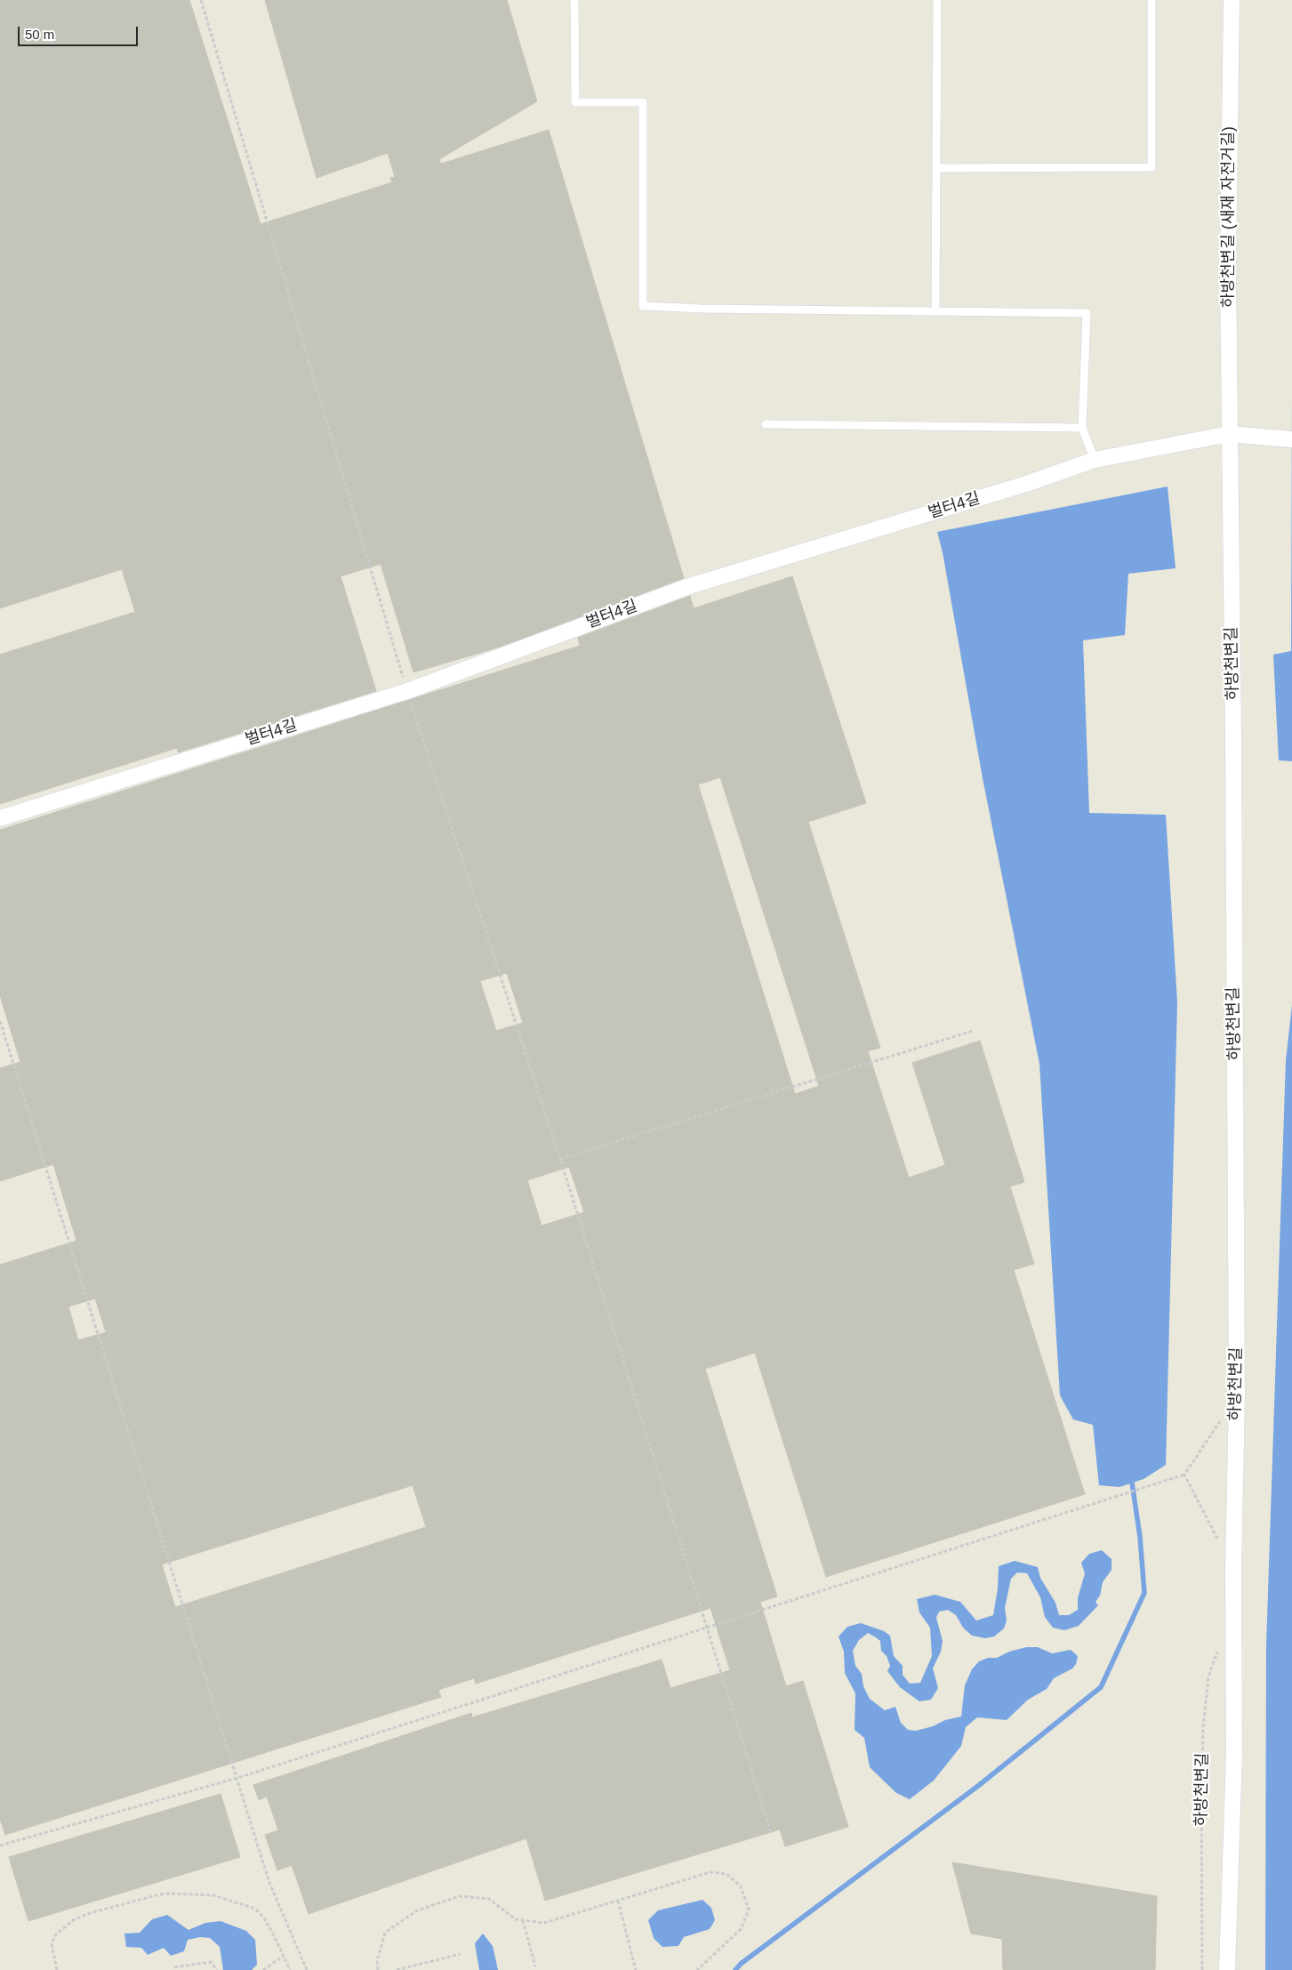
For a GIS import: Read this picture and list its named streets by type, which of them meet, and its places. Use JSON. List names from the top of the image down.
{
  "streets": {
    "street": ["하방천변길 (새재 자전거길)", "벌터4길", "하방천변길"]
  },
  "crossings": [
    ["하방천변길 (새재 자전거길)", "벌터4길"],
    ["하방천변길 (새재 자전거길)", "하방천변길"],
    ["벌터4길", "하방천변길"]
  ],
  "scale_bar": "50 m"
}
